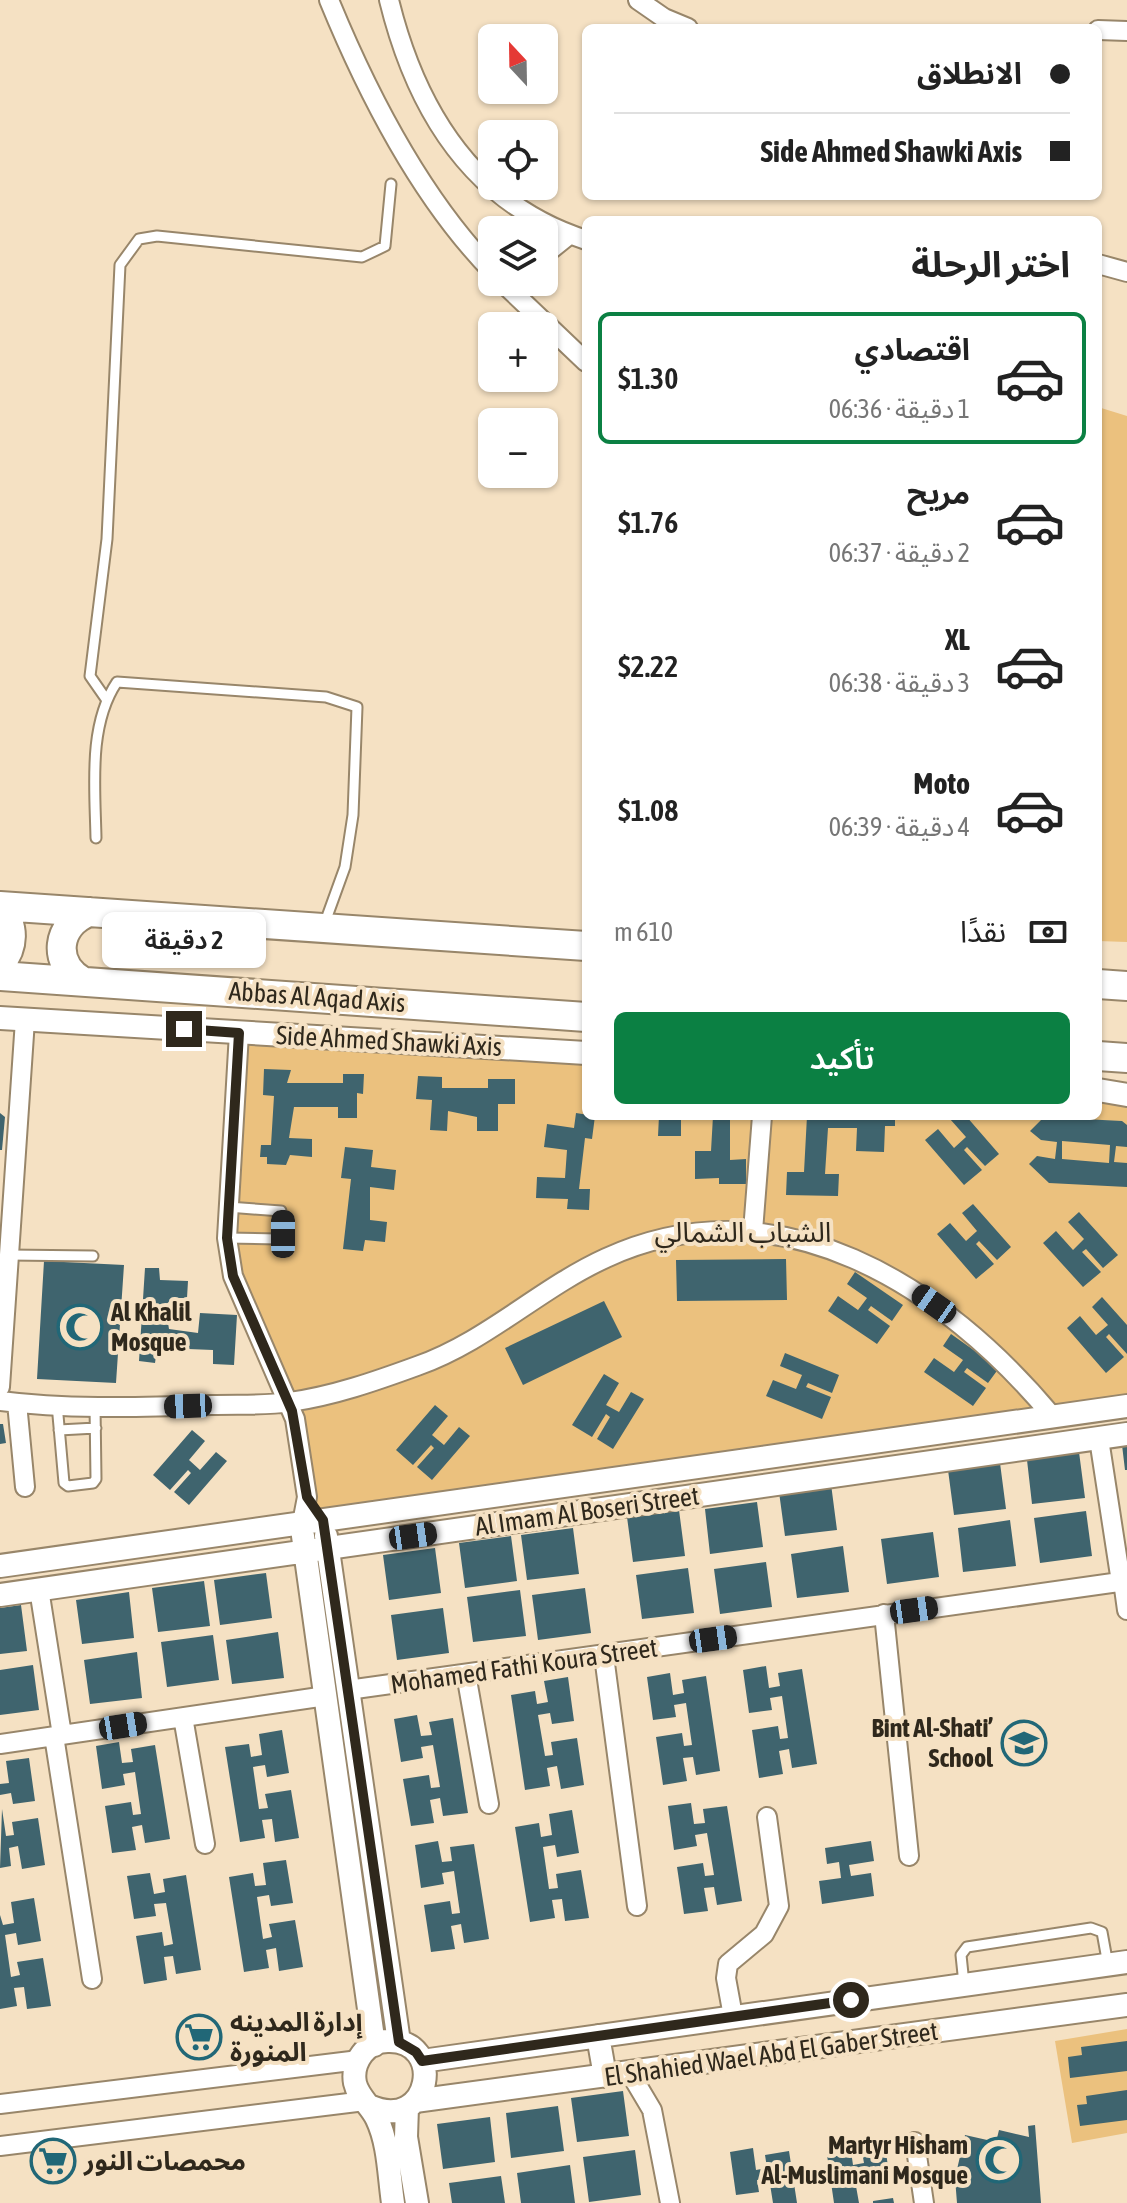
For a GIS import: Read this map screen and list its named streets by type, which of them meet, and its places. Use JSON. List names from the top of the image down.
{
  "streets": {
    "main road": ["Abbas Al Aqad Axis"],
    "street": [
      "Side Ahmed Shawki Axis",
      "Al Imam Al Boseri Street",
      "Mohamed Fathi Koura Street",
      "El Shahied Wael Abd El Gaber Street"
    ]
  },
  "districts": ["الشباب الشمالي"],
  "places": {
    "mosque": ["Al Khalil Mosque", "Martyr Hisham Al-Muslimani Mosque"],
    "school or university": ["Bint Al-Shati’ School"],
    "supermarket": ["إدارة المدينه المنورة", "محمصات النور"]
  },
  "north": "top",
  "page": {
    "map_buttons": ["+", "−"],
    "banner": ["الانطلاق", "Side Ahmed Shawki Axis"],
    "heading": "اختر الرحلة",
    "list": [
      {
        "name": "اقتصادي",
        "note": "1 دقيقة · 06:36",
        "value": "$1.30"
      },
      {
        "name": "مريح",
        "note": "2 دقيقة · 06:37",
        "value": "$1.76"
      },
      {
        "name": "XL",
        "note": "3 دقيقة · 06:38",
        "value": "$2.22"
      },
      {
        "name": "Moto",
        "note": "4 دقيقة · 06:39",
        "value": "$1.08"
      }
    ],
    "pay": ["نقدًا", "610 m"],
    "bubble": "2 دقيقة",
    "buttons": "تأكيد"
  }
}
